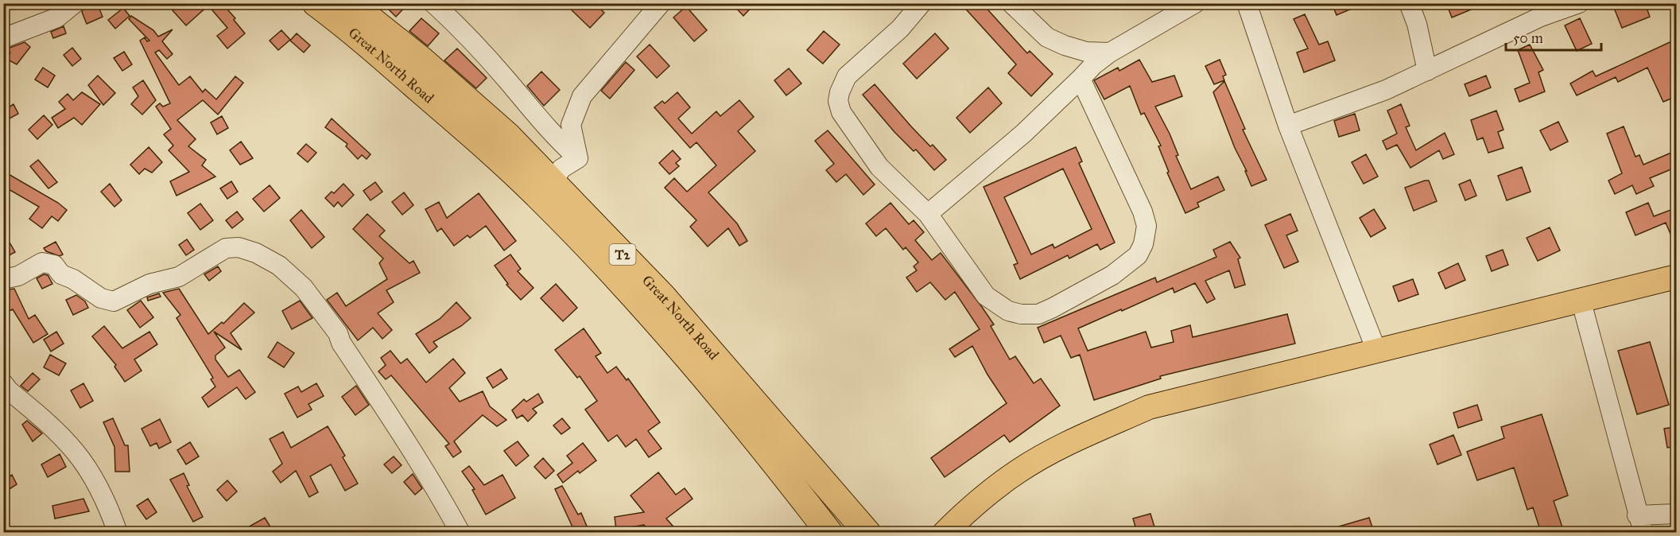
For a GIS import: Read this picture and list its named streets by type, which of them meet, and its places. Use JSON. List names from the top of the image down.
{
  "streets": {
    "highway": ["Great North Road", "T2"]
  },
  "scale_bar": "50 m"
}
